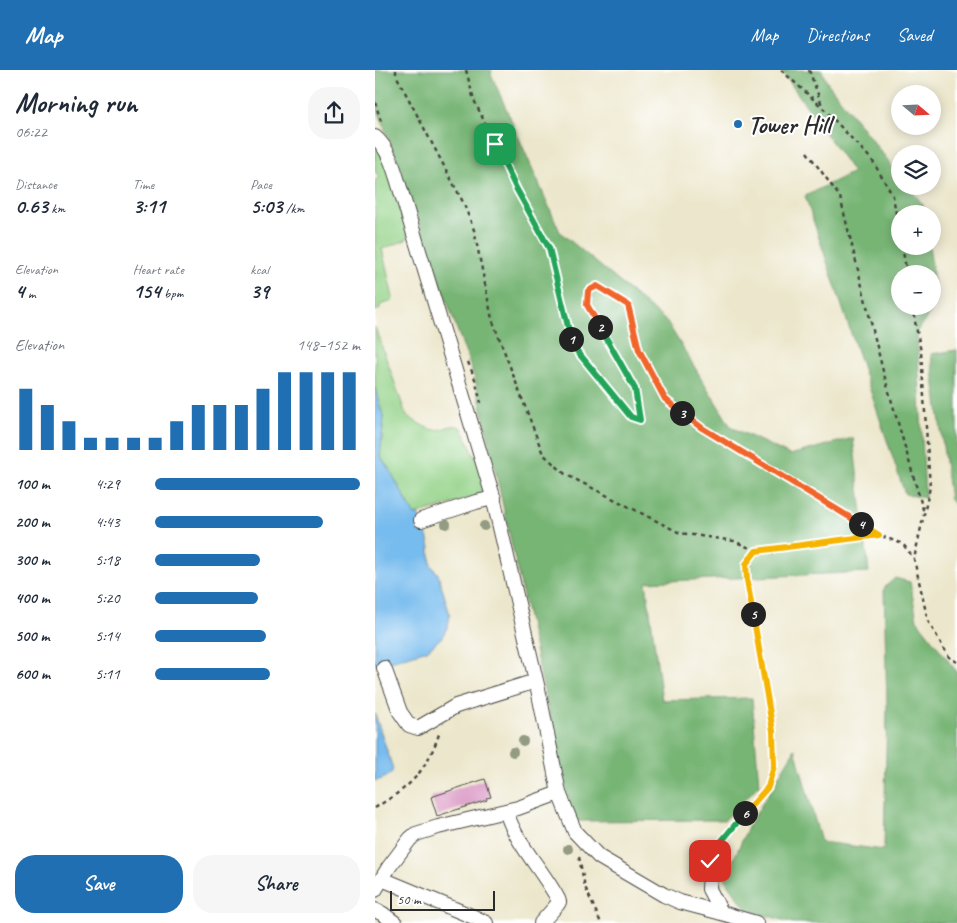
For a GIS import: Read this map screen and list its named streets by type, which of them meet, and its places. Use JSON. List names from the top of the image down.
{
  "places": ["Tower Hill"],
  "scale_bar": "50 m",
  "north": "right",
  "page": {
    "header": "Map",
    "nav": ["Map", "Directions", "Saved"],
    "heading": ["Morning run", "06:22"],
    "map_buttons": ["+", "−"],
    "stats": [
      ["Distance", "0.63 km"],
      ["Time", "3:11"],
      ["Pace", "5:03 /km"],
      ["Elevation", "4 m"],
      ["Heart rate", "154 bpm"],
      ["kcal", "39"]
    ],
    "pins": [
      "2",
      "1",
      "3",
      "4",
      "5",
      "6"
    ],
    "chart": ["Elevation", "148–152 m"],
    "list": [
      {
        "name": "100 m",
        "note": "4:29"
      },
      {
        "name": "200 m",
        "note": "4:43"
      },
      {
        "name": "300 m",
        "note": "5:18"
      },
      {
        "name": "400 m",
        "note": "5:20"
      },
      {
        "name": "500 m",
        "note": "5:14"
      },
      {
        "name": "600 m",
        "note": "5:11"
      }
    ],
    "buttons": ["Save", "Share"],
    "scale": "50 m"
  }
}
